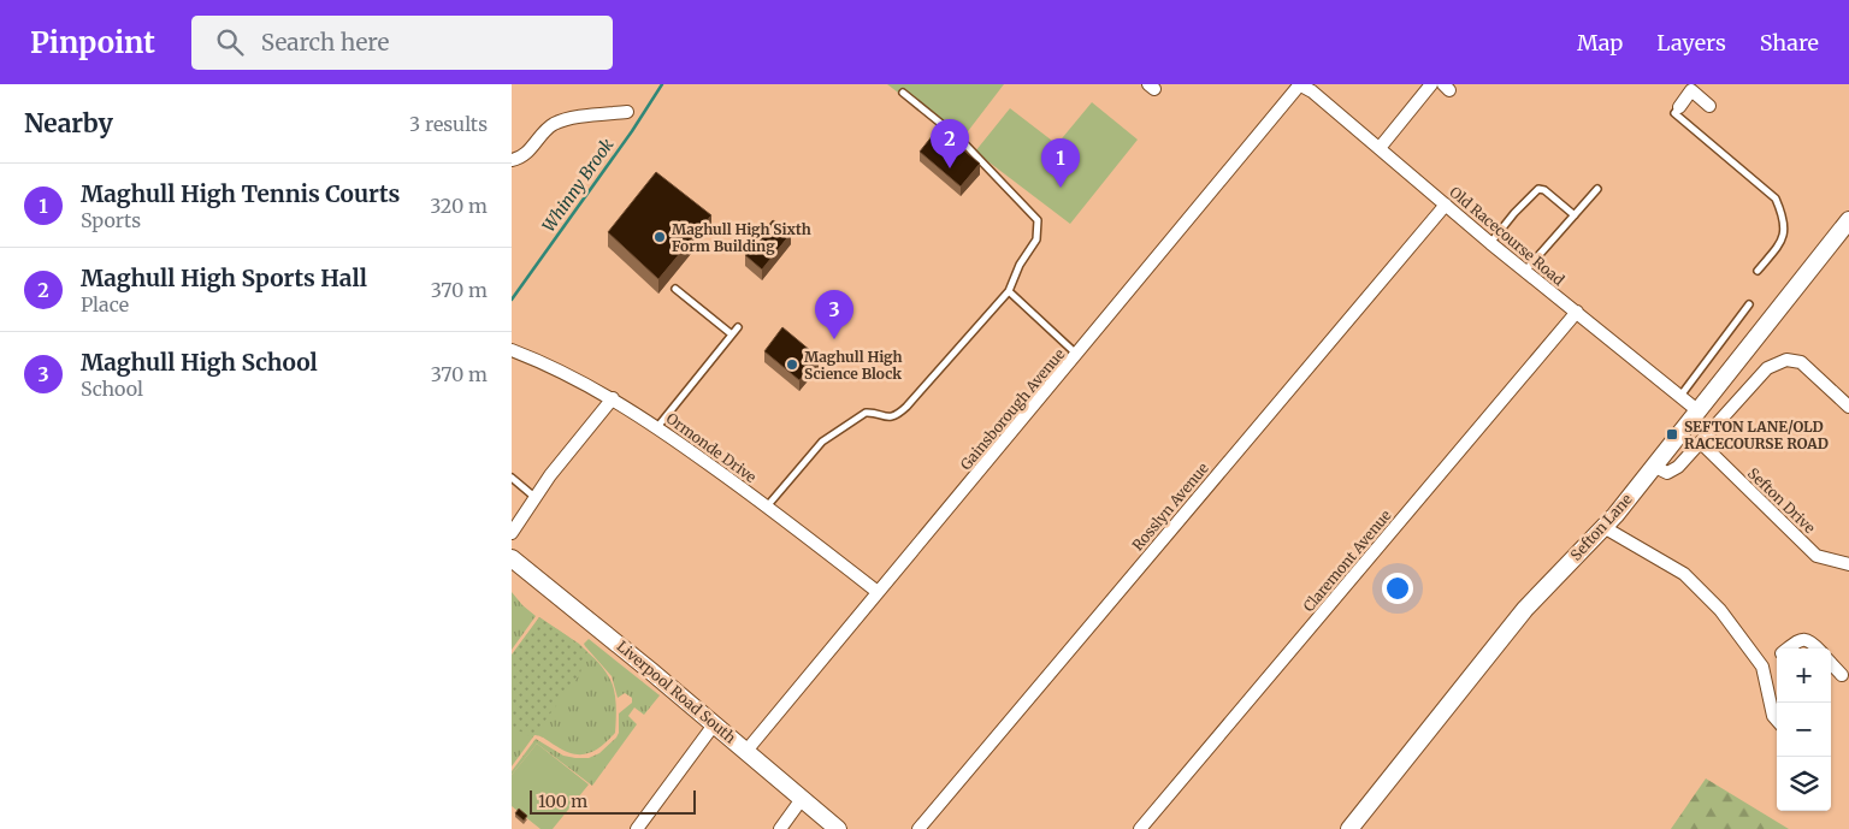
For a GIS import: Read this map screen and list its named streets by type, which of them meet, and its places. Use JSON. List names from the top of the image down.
{
  "streets": {
    "main road": ["Sefton Lane", "Liverpool Road South"],
    "street": [
      "Old Racecourse Road",
      "Gainsborough Avenue",
      "Ormonde Drive",
      "Sefton Drive",
      "Rosslyn Avenue",
      "Claremont Avenue"
    ]
  },
  "crossings": [
    ["Old Racecourse Road", "Gainsborough Avenue"],
    ["Old Racecourse Road", "Rosslyn Avenue"],
    ["Old Racecourse Road", "Sefton Lane"],
    ["Old Racecourse Road", "Claremont Avenue"],
    ["Gainsborough Avenue", "Ormonde Drive"],
    ["Gainsborough Avenue", "Liverpool Road South"]
  ],
  "water": ["Whinny Brook"],
  "places": {
    "other": ["Maghull High Sixth Form Building", "Maghull High Science Block"],
    "transit": ["SEFTON LANE/OLD RACECOURSE ROAD"]
  },
  "scale_bar": "100 m",
  "page": {
    "header": "Pinpoint",
    "search": "Search here",
    "nav": ["Map", "Layers", "Share"],
    "heading": ["Nearby", "3 results"],
    "pins": ["2", "1", "3"],
    "list": [
      {
        "mark": "1",
        "name": "Maghull High Tennis Courts",
        "note": "Sports",
        "value": "320 m"
      },
      {
        "mark": "2",
        "name": "Maghull High Sports Hall",
        "note": "Place",
        "value": "370 m"
      },
      {
        "mark": "3",
        "name": "Maghull High School",
        "note": "School",
        "value": "370 m"
      }
    ],
    "map_buttons": ["+", "−"],
    "scale": "100 m"
  }
}
